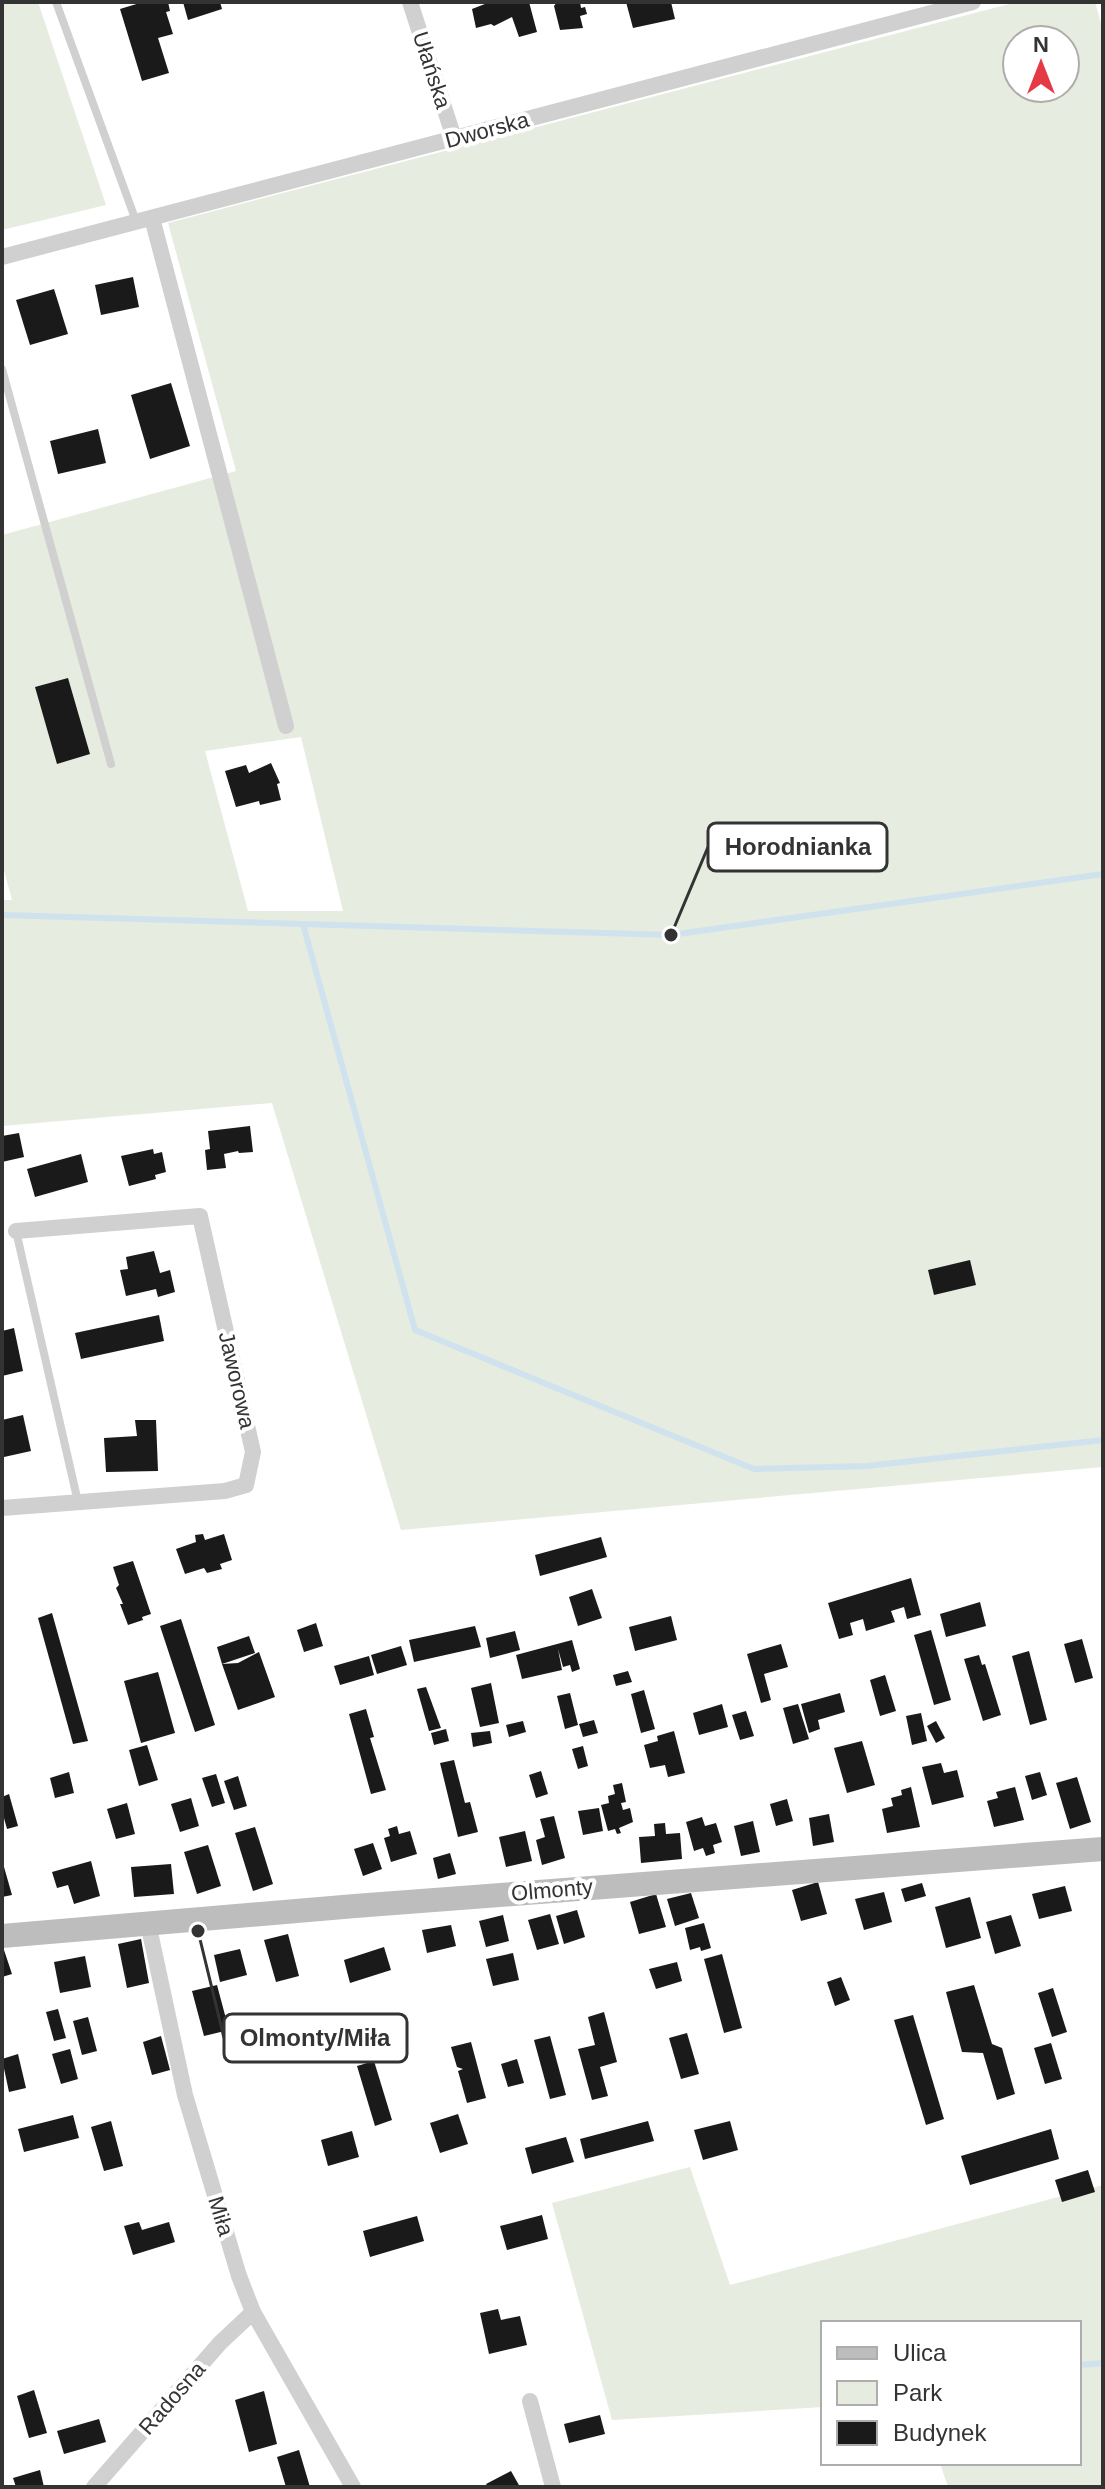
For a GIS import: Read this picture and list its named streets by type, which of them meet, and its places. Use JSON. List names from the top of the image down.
{
  "streets": {
    "street": [
      "Ułańska",
      "Dworska",
      "Jaworowa",
      "Olmonty",
      "Miła",
      "Radosna"
    ]
  },
  "crossings": [
    ["Ułańska", "Dworska"],
    ["Olmonty", "Miła"],
    ["Miła", "Radosna"]
  ],
  "places": ["Horodnianka", "Olmonty/Miła"],
  "legend": ["Ulica", "Park", "Budynek"],
  "north": "top"
}
